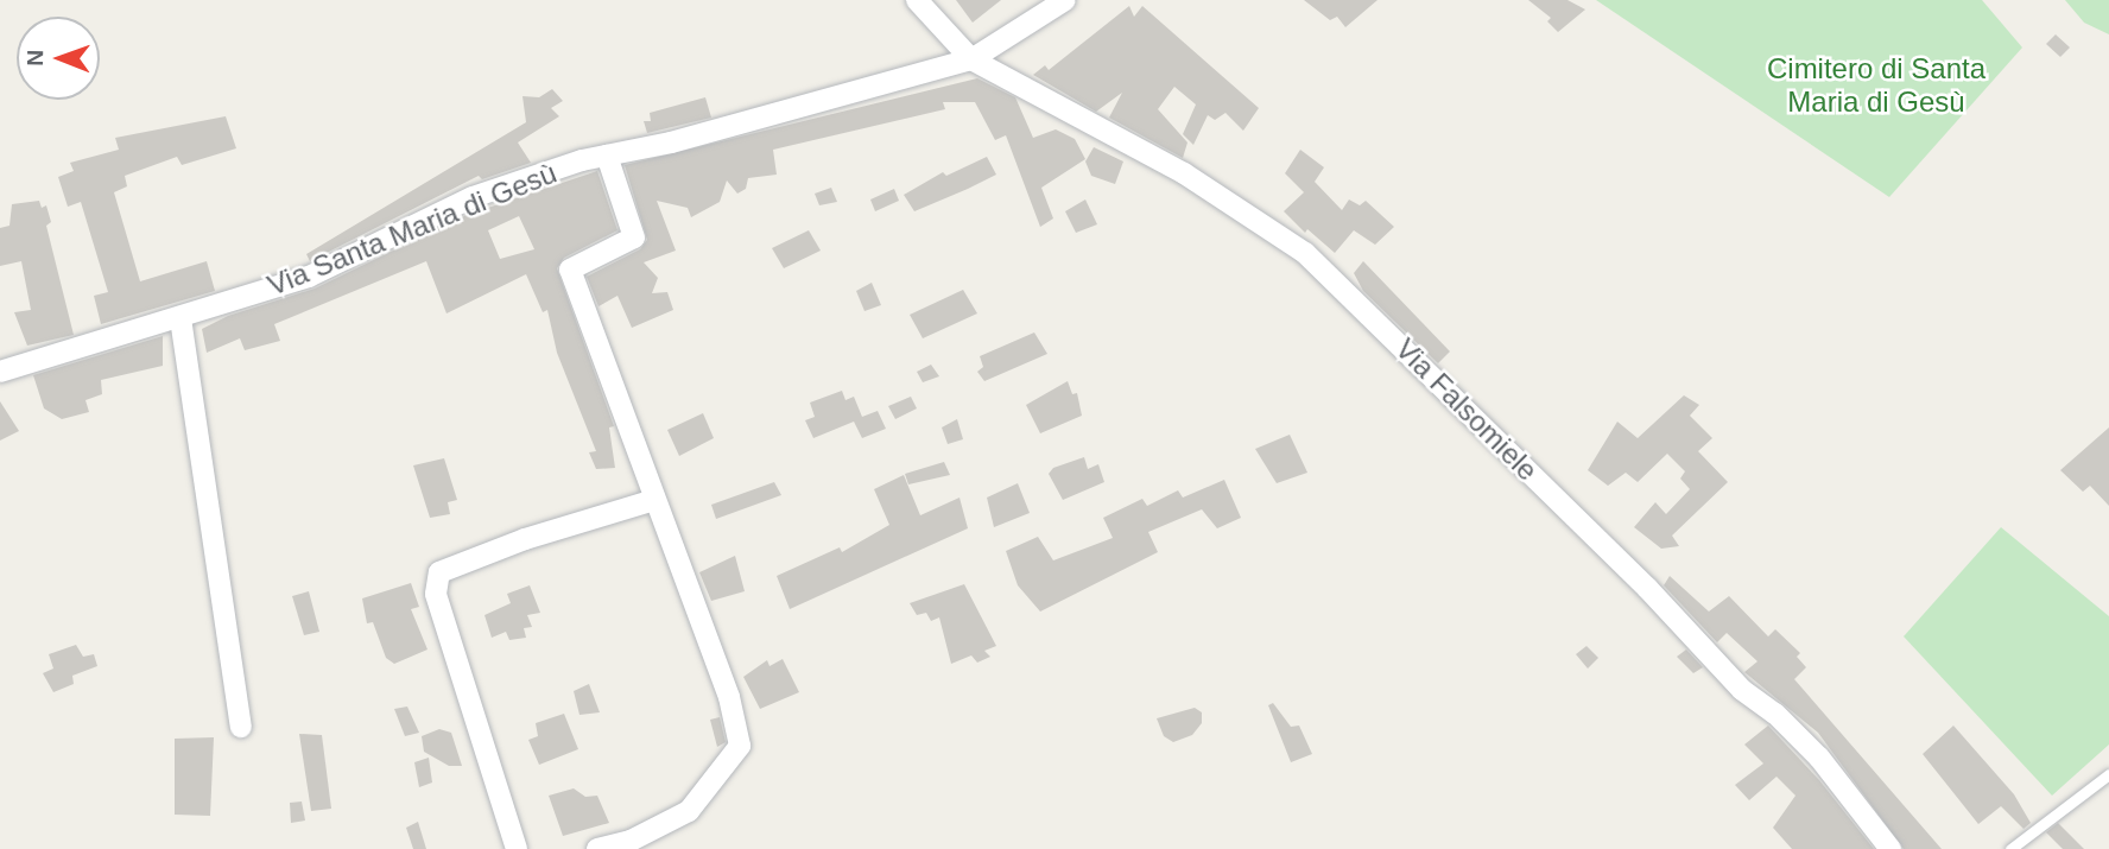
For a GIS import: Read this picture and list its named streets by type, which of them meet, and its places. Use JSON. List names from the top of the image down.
{
  "streets": {
    "street": ["Via Santa Maria di Gesù", "Via Falsomiele"]
  },
  "crossings": [
    ["Via Santa Maria di Gesù", "Via Falsomiele"]
  ],
  "parks": ["Cimitero di Santa Maria di Gesù"],
  "north": "left"
}
